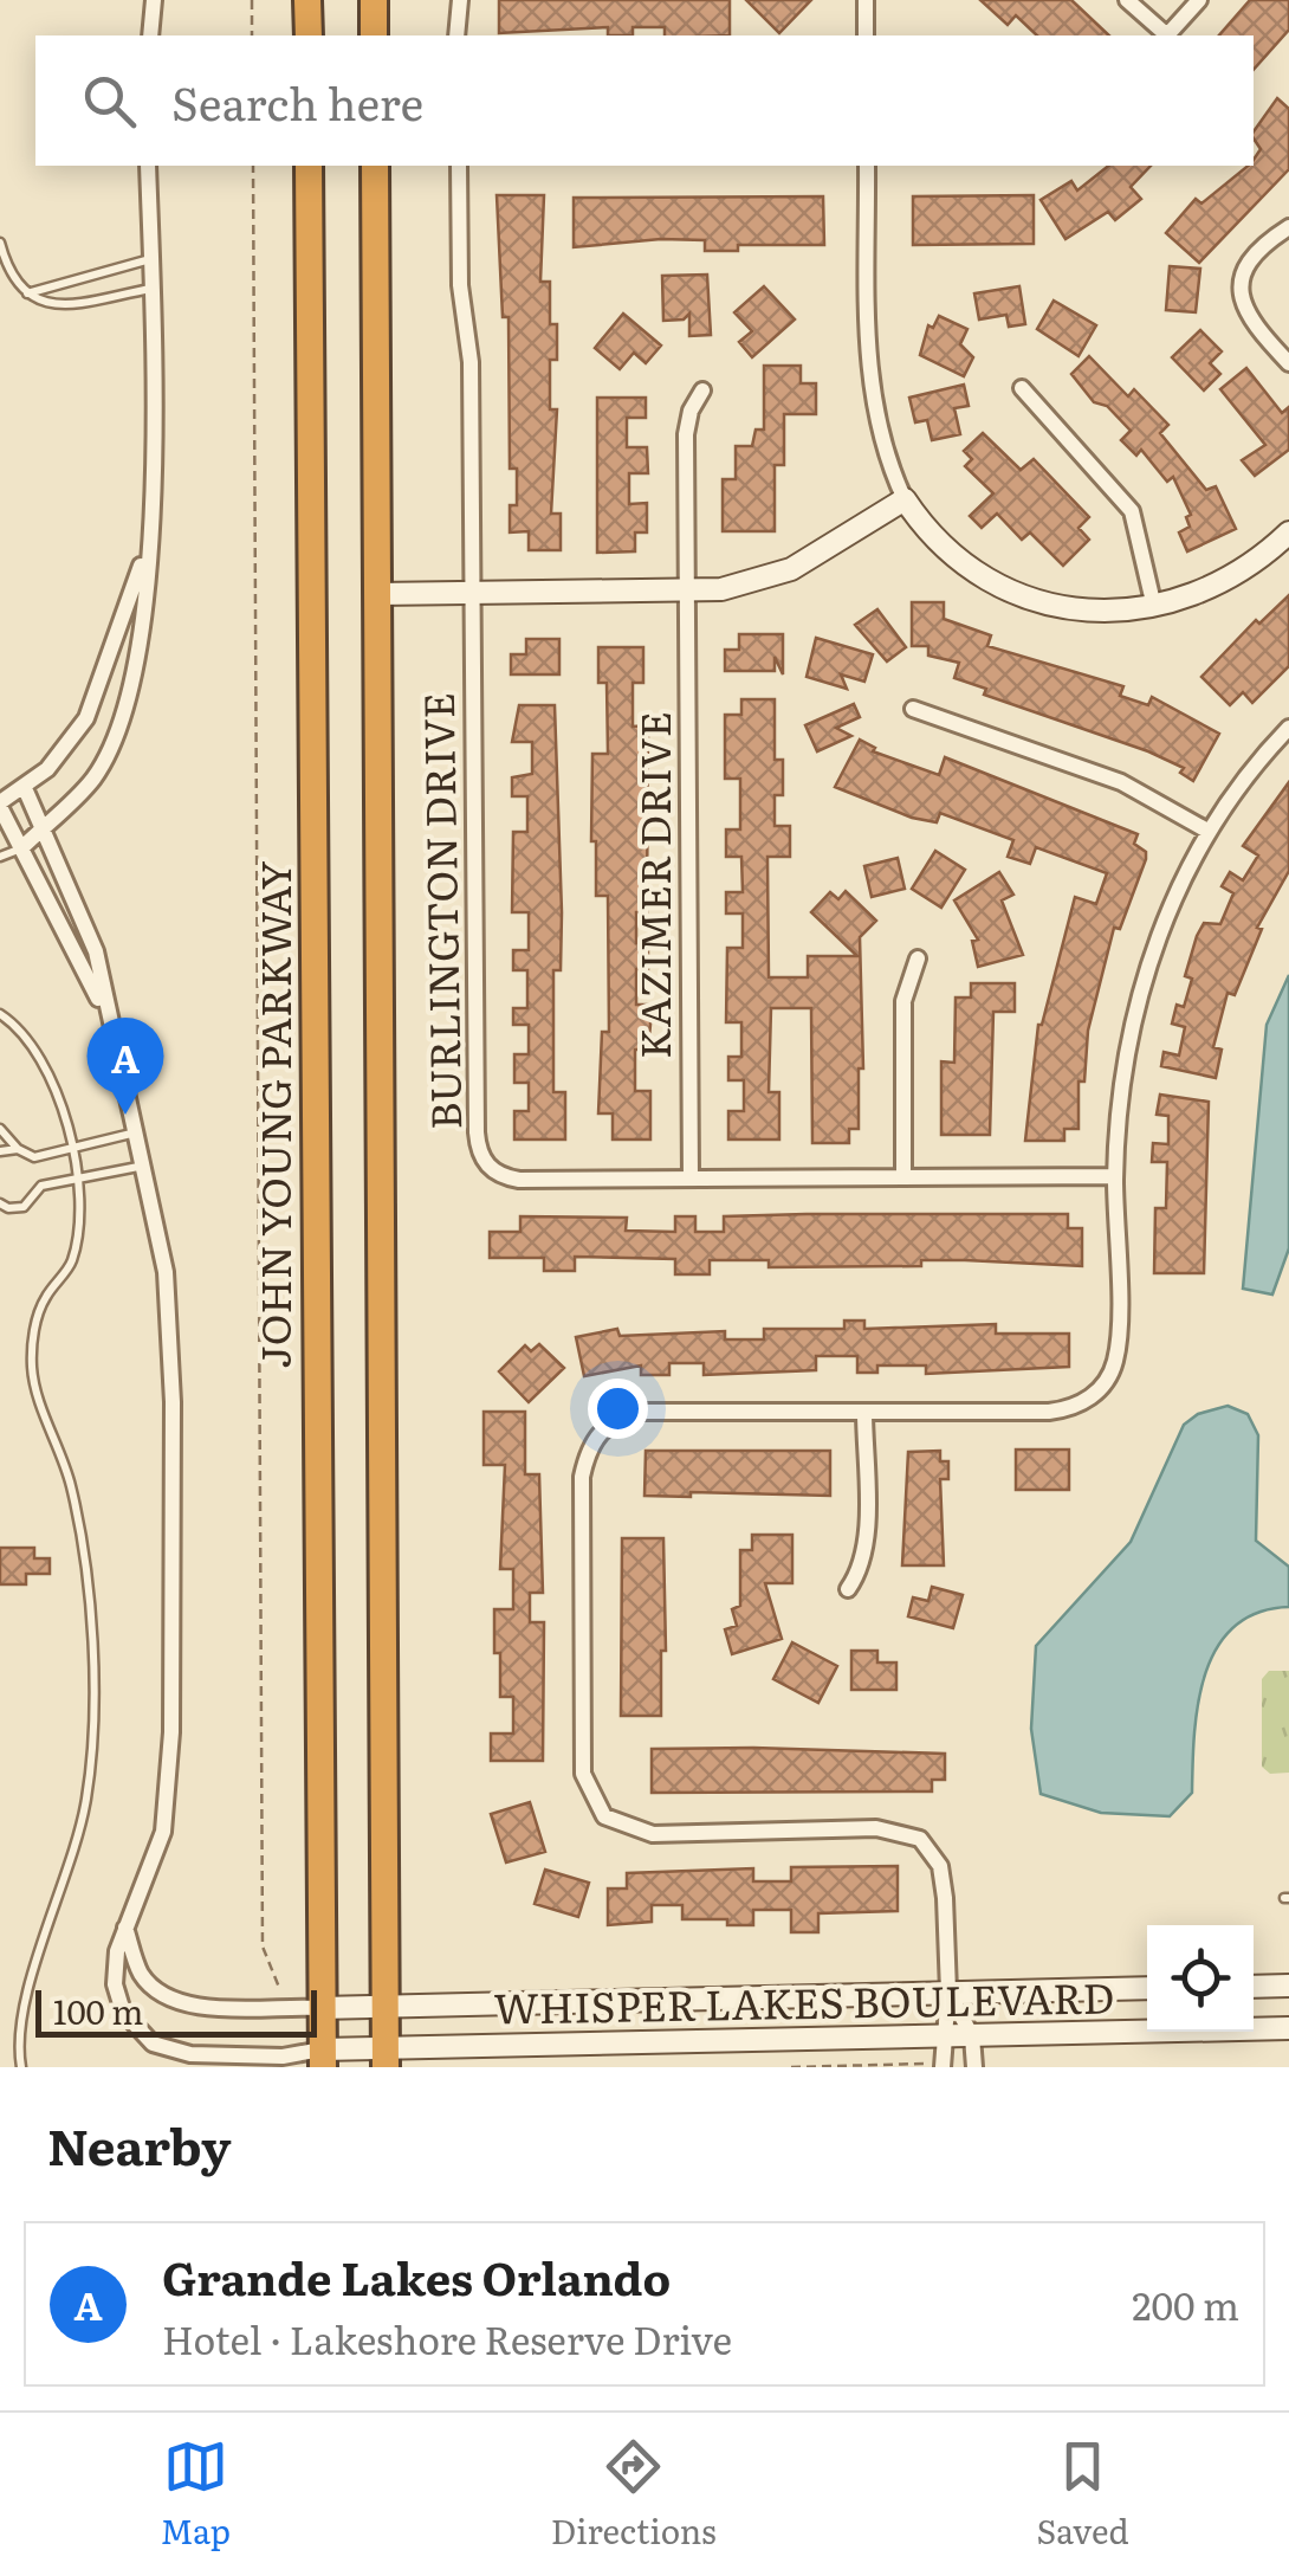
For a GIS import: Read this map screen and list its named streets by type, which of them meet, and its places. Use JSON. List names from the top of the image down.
{
  "streets": {
    "highway": ["JOHN YOUNG PARKWAY"],
    "street": ["KAZIMER DRIVE", "BURLINGTON DRIVE", "WHISPER LAKES BOULEVARD"]
  },
  "crossings": [
    ["KAZIMER DRIVE", "BURLINGTON DRIVE"],
    ["JOHN YOUNG PARKWAY", "WHISPER LAKES BOULEVARD"]
  ],
  "scale_bar": "100 m",
  "page": {
    "search": "Search here",
    "pins": "A",
    "scale": "100 m",
    "heading": "Nearby",
    "list": [
      {
        "mark": "A",
        "name": "Grande Lakes Orlando",
        "note": "Hotel · Lakeshore Reserve Drive",
        "value": "200 m"
      }
    ],
    "nav": ["Map", "Directions", "Saved"]
  }
}
